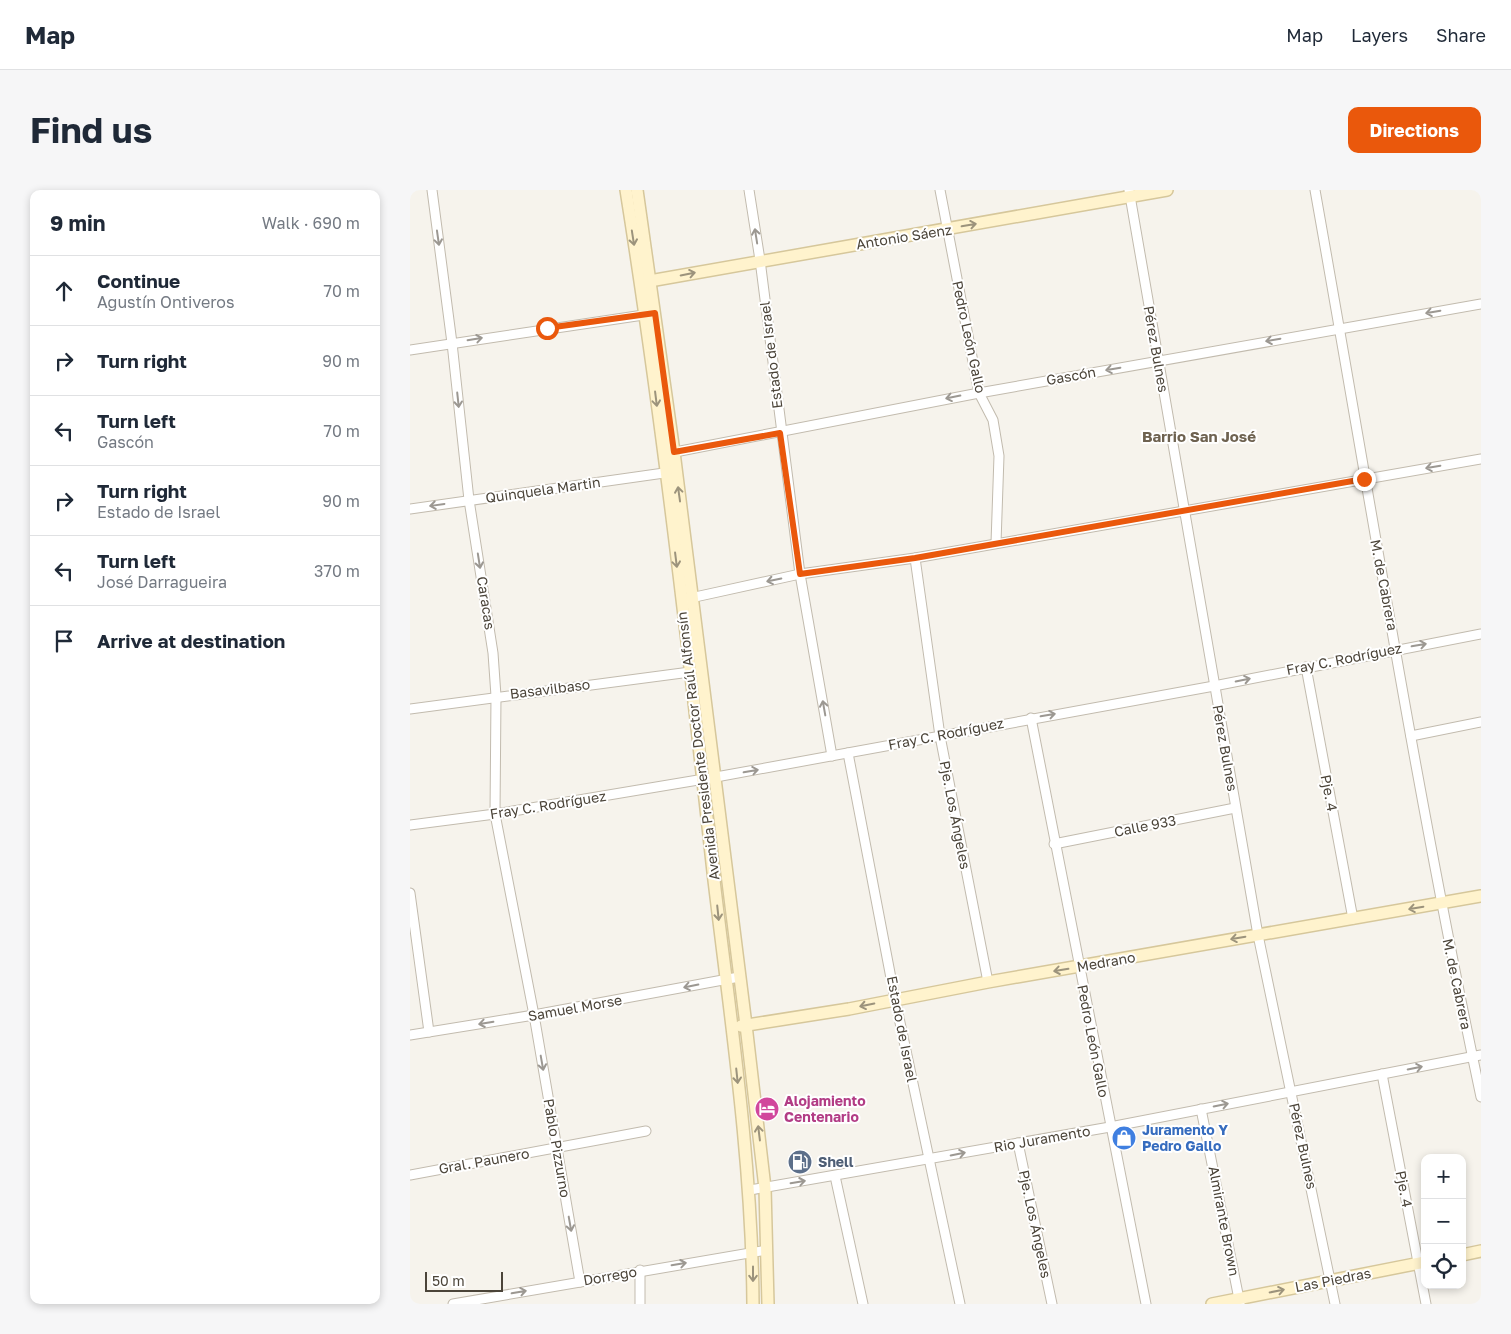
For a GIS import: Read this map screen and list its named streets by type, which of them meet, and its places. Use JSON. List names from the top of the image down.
{
  "streets": {
    "main road": [
      "Antonio Sáenz",
      "Avenida Presidente Doctor Raúl Alfonsín",
      "Medrano",
      "Las Piedras"
    ],
    "street": [
      "Pedro León Gallo",
      "Pérez Bulnes",
      "Estado de Israel",
      "Gascón",
      "Quinquela Martin",
      "M. de Cabrera",
      "Caracas",
      "Fray C. Rodríguez",
      "Basavilbaso",
      "Pje. 4",
      "Pje. Los Ángeles",
      "Calle 933",
      "Samuel Morse",
      "Rio Juramento",
      "Pablo Pizzurno",
      "Gral. Paunero",
      "Almirante Brown",
      "Dorrego"
    ]
  },
  "crossings": [
    ["Antonio Sáenz", "Pedro León Gallo"],
    ["Antonio Sáenz", "Pérez Bulnes"],
    ["Antonio Sáenz", "Estado de Israel"],
    ["Antonio Sáenz", "Avenida Presidente Doctor Raúl Alfonsín"],
    ["Pedro León Gallo", "Gascón"],
    ["Pedro León Gallo", "Fray C. Rodríguez"],
    ["Pedro León Gallo", "Calle 933"],
    ["Pedro León Gallo", "Medrano"],
    ["Pedro León Gallo", "Rio Juramento"],
    ["Pérez Bulnes", "Gascón"],
    ["Pérez Bulnes", "Fray C. Rodríguez"],
    ["Pérez Bulnes", "Calle 933"],
    ["Pérez Bulnes", "Medrano"],
    ["Pérez Bulnes", "Rio Juramento"],
    ["Pérez Bulnes", "Las Piedras"],
    ["Estado de Israel", "Gascón"],
    ["Estado de Israel", "Fray C. Rodríguez"],
    ["Estado de Israel", "Medrano"],
    ["Estado de Israel", "Rio Juramento"],
    ["Gascón", "M. de Cabrera"],
    ["Gascón", "Avenida Presidente Doctor Raúl Alfonsín"],
    ["Quinquela Martin", "Caracas"],
    ["Quinquela Martin", "Avenida Presidente Doctor Raúl Alfonsín"],
    ["M. de Cabrera", "Fray C. Rodríguez"],
    ["M. de Cabrera", "Medrano"],
    ["M. de Cabrera", "Rio Juramento"],
    ["Caracas", "Fray C. Rodríguez"],
    ["Caracas", "Basavilbaso"],
    ["Caracas", "Samuel Morse"],
    ["Caracas", "Pablo Pizzurno"],
    ["Fray C. Rodríguez", "Avenida Presidente Doctor Raúl Alfonsín"],
    ["Fray C. Rodríguez", "Pje. 4"],
    ["Fray C. Rodríguez", "Pje. Los Ángeles"],
    ["Basavilbaso", "Avenida Presidente Doctor Raúl Alfonsín"],
    ["Avenida Presidente Doctor Raúl Alfonsín", "Medrano"],
    ["Avenida Presidente Doctor Raúl Alfonsín", "Samuel Morse"],
    ["Avenida Presidente Doctor Raúl Alfonsín", "Rio Juramento"],
    ["Avenida Presidente Doctor Raúl Alfonsín", "Dorrego"],
    ["Pje. 4", "Medrano"],
    ["Pje. 4", "Rio Juramento"],
    ["Pje. Los Ángeles", "Medrano"],
    ["Pje. Los Ángeles", "Rio Juramento"],
    ["Samuel Morse", "Pablo Pizzurno"],
    ["Rio Juramento", "Almirante Brown"],
    ["Pablo Pizzurno", "Gral. Paunero"],
    ["Pablo Pizzurno", "Dorrego"],
    ["Almirante Brown", "Las Piedras"]
  ],
  "one_way": [
    "Antonio Sáenz",
    "Gascón",
    "Caracas",
    "Fray C. Rodríguez",
    "Medrano",
    "Samuel Morse",
    "Rio Juramento",
    "Pablo Pizzurno",
    "Dorrego",
    "Las Piedras"
  ],
  "districts": ["Barrio San José"],
  "places": {
    "hotel": ["Alojamiento Centenario"],
    "shop": ["Juramento Y Pedro Gallo"],
    "fuel station": ["Shell"]
  },
  "scale_bar": "50 m",
  "page": {
    "header": "Map",
    "nav": ["Map", "Layers", "Share"],
    "buttons": "Directions",
    "title": "Find us",
    "heading": ["9 min", "Walk · 690 m"],
    "list": [
      ["Continue", "Agustín Ontiveros", "70 m"],
      ["Turn right", "90 m"],
      ["Turn left", "Gascón", "70 m"],
      ["Turn right", "Estado de Israel", "90 m"],
      ["Turn left", "José Darragueira", "370 m"],
      "Arrive at destination"
    ],
    "map_buttons": ["+", "−"],
    "scale": "50 m"
  }
}
